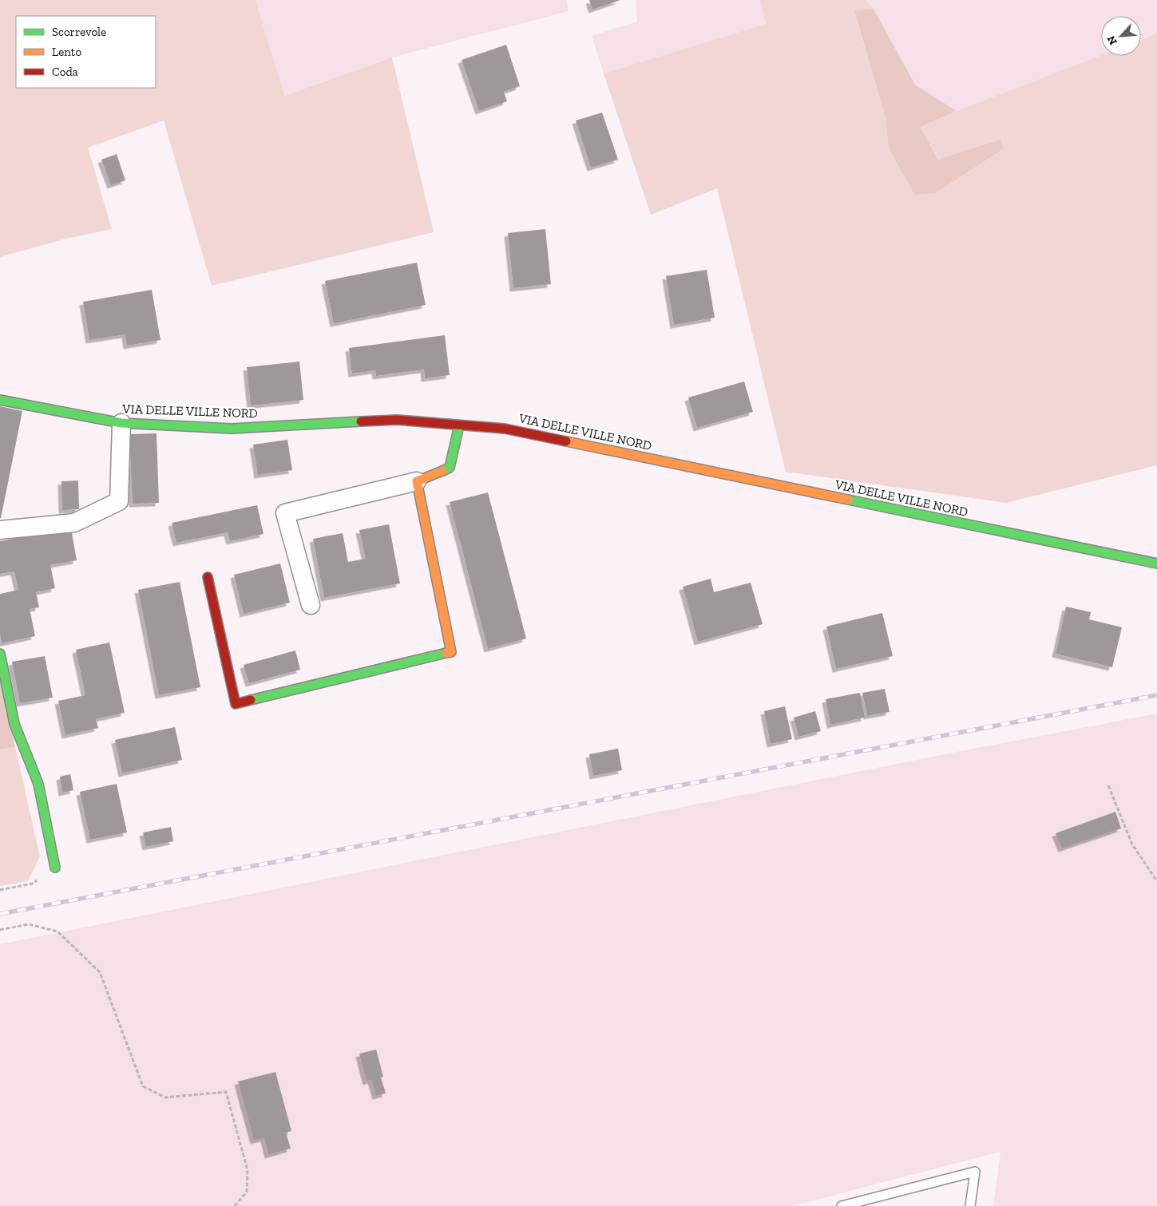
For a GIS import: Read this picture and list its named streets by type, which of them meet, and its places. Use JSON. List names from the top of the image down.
{
  "streets": {
    "street": ["VIA DELLE VILLE NORD"]
  },
  "legend": ["Scorrevole", "Lento", "Coda"],
  "north": "bottom left"
}
